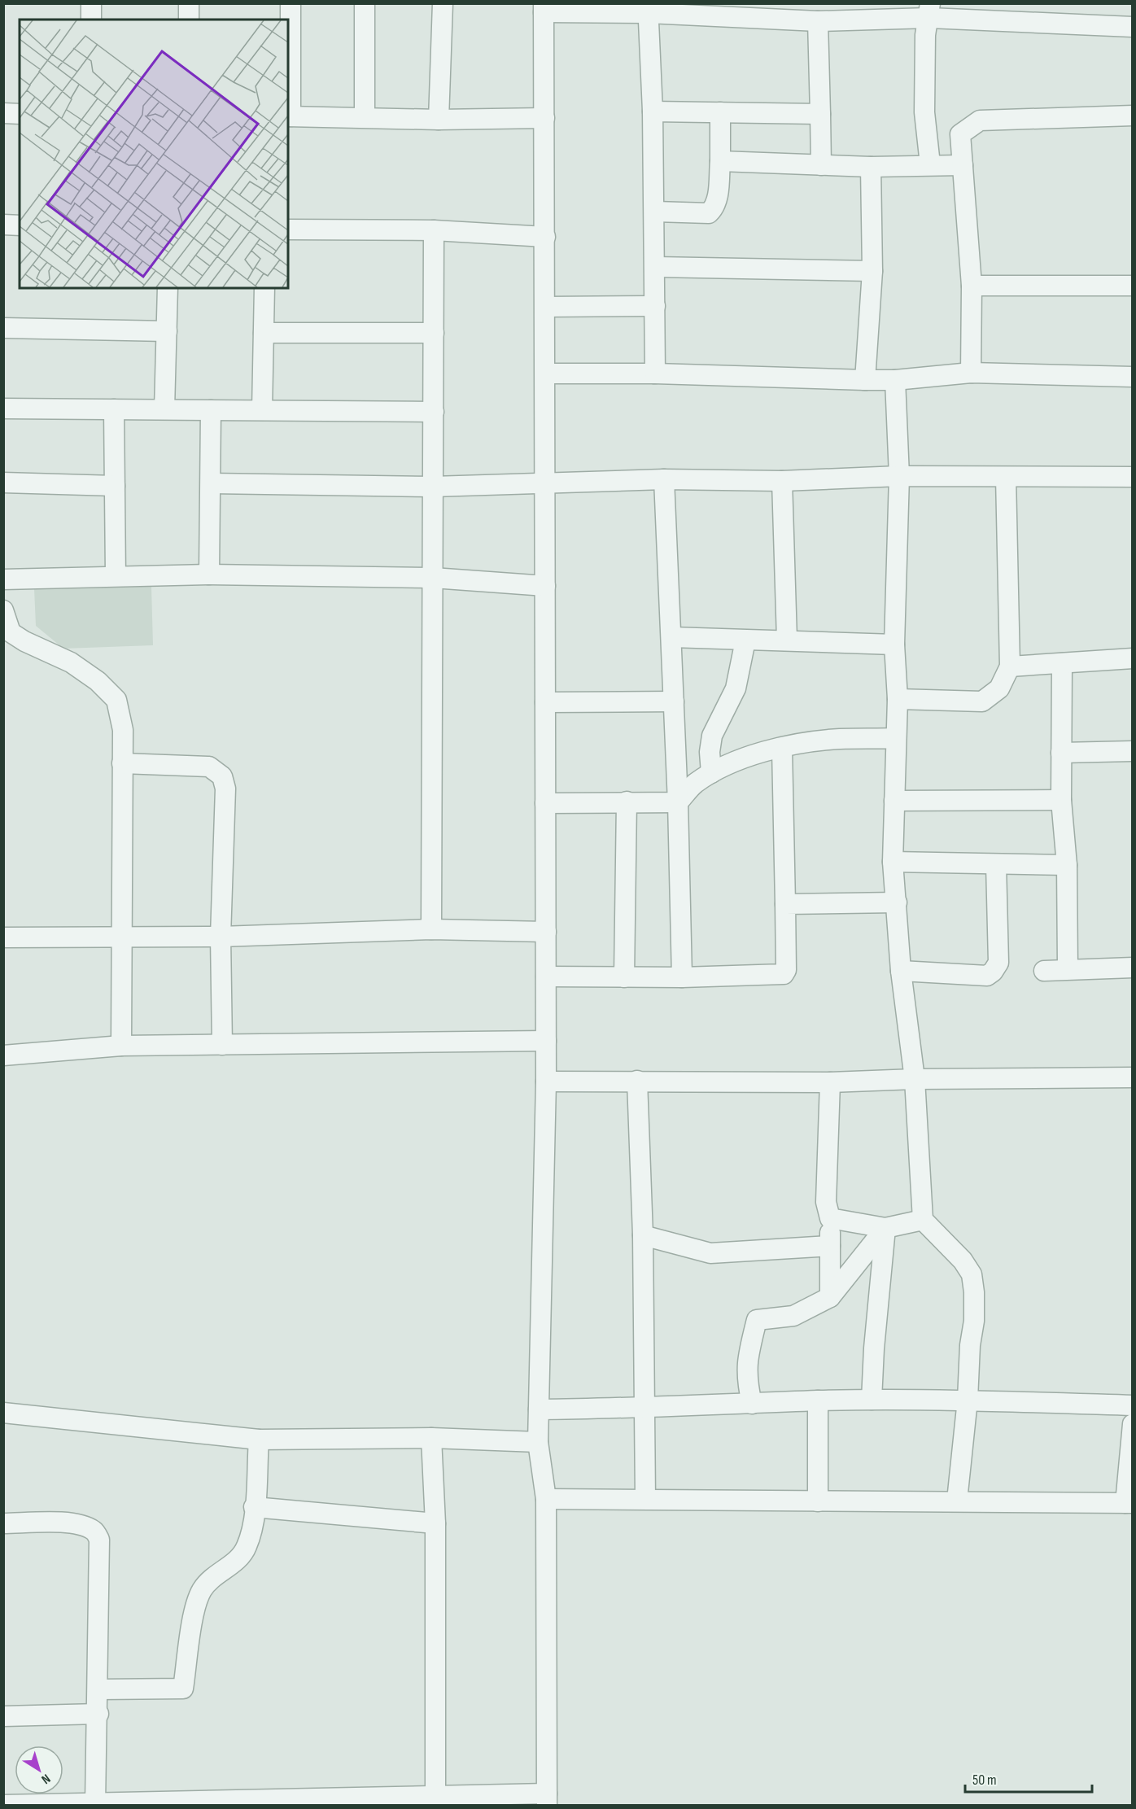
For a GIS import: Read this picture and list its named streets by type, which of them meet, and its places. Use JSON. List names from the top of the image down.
{
  "scale_bar": "50 m",
  "north": "bottom right"
}
